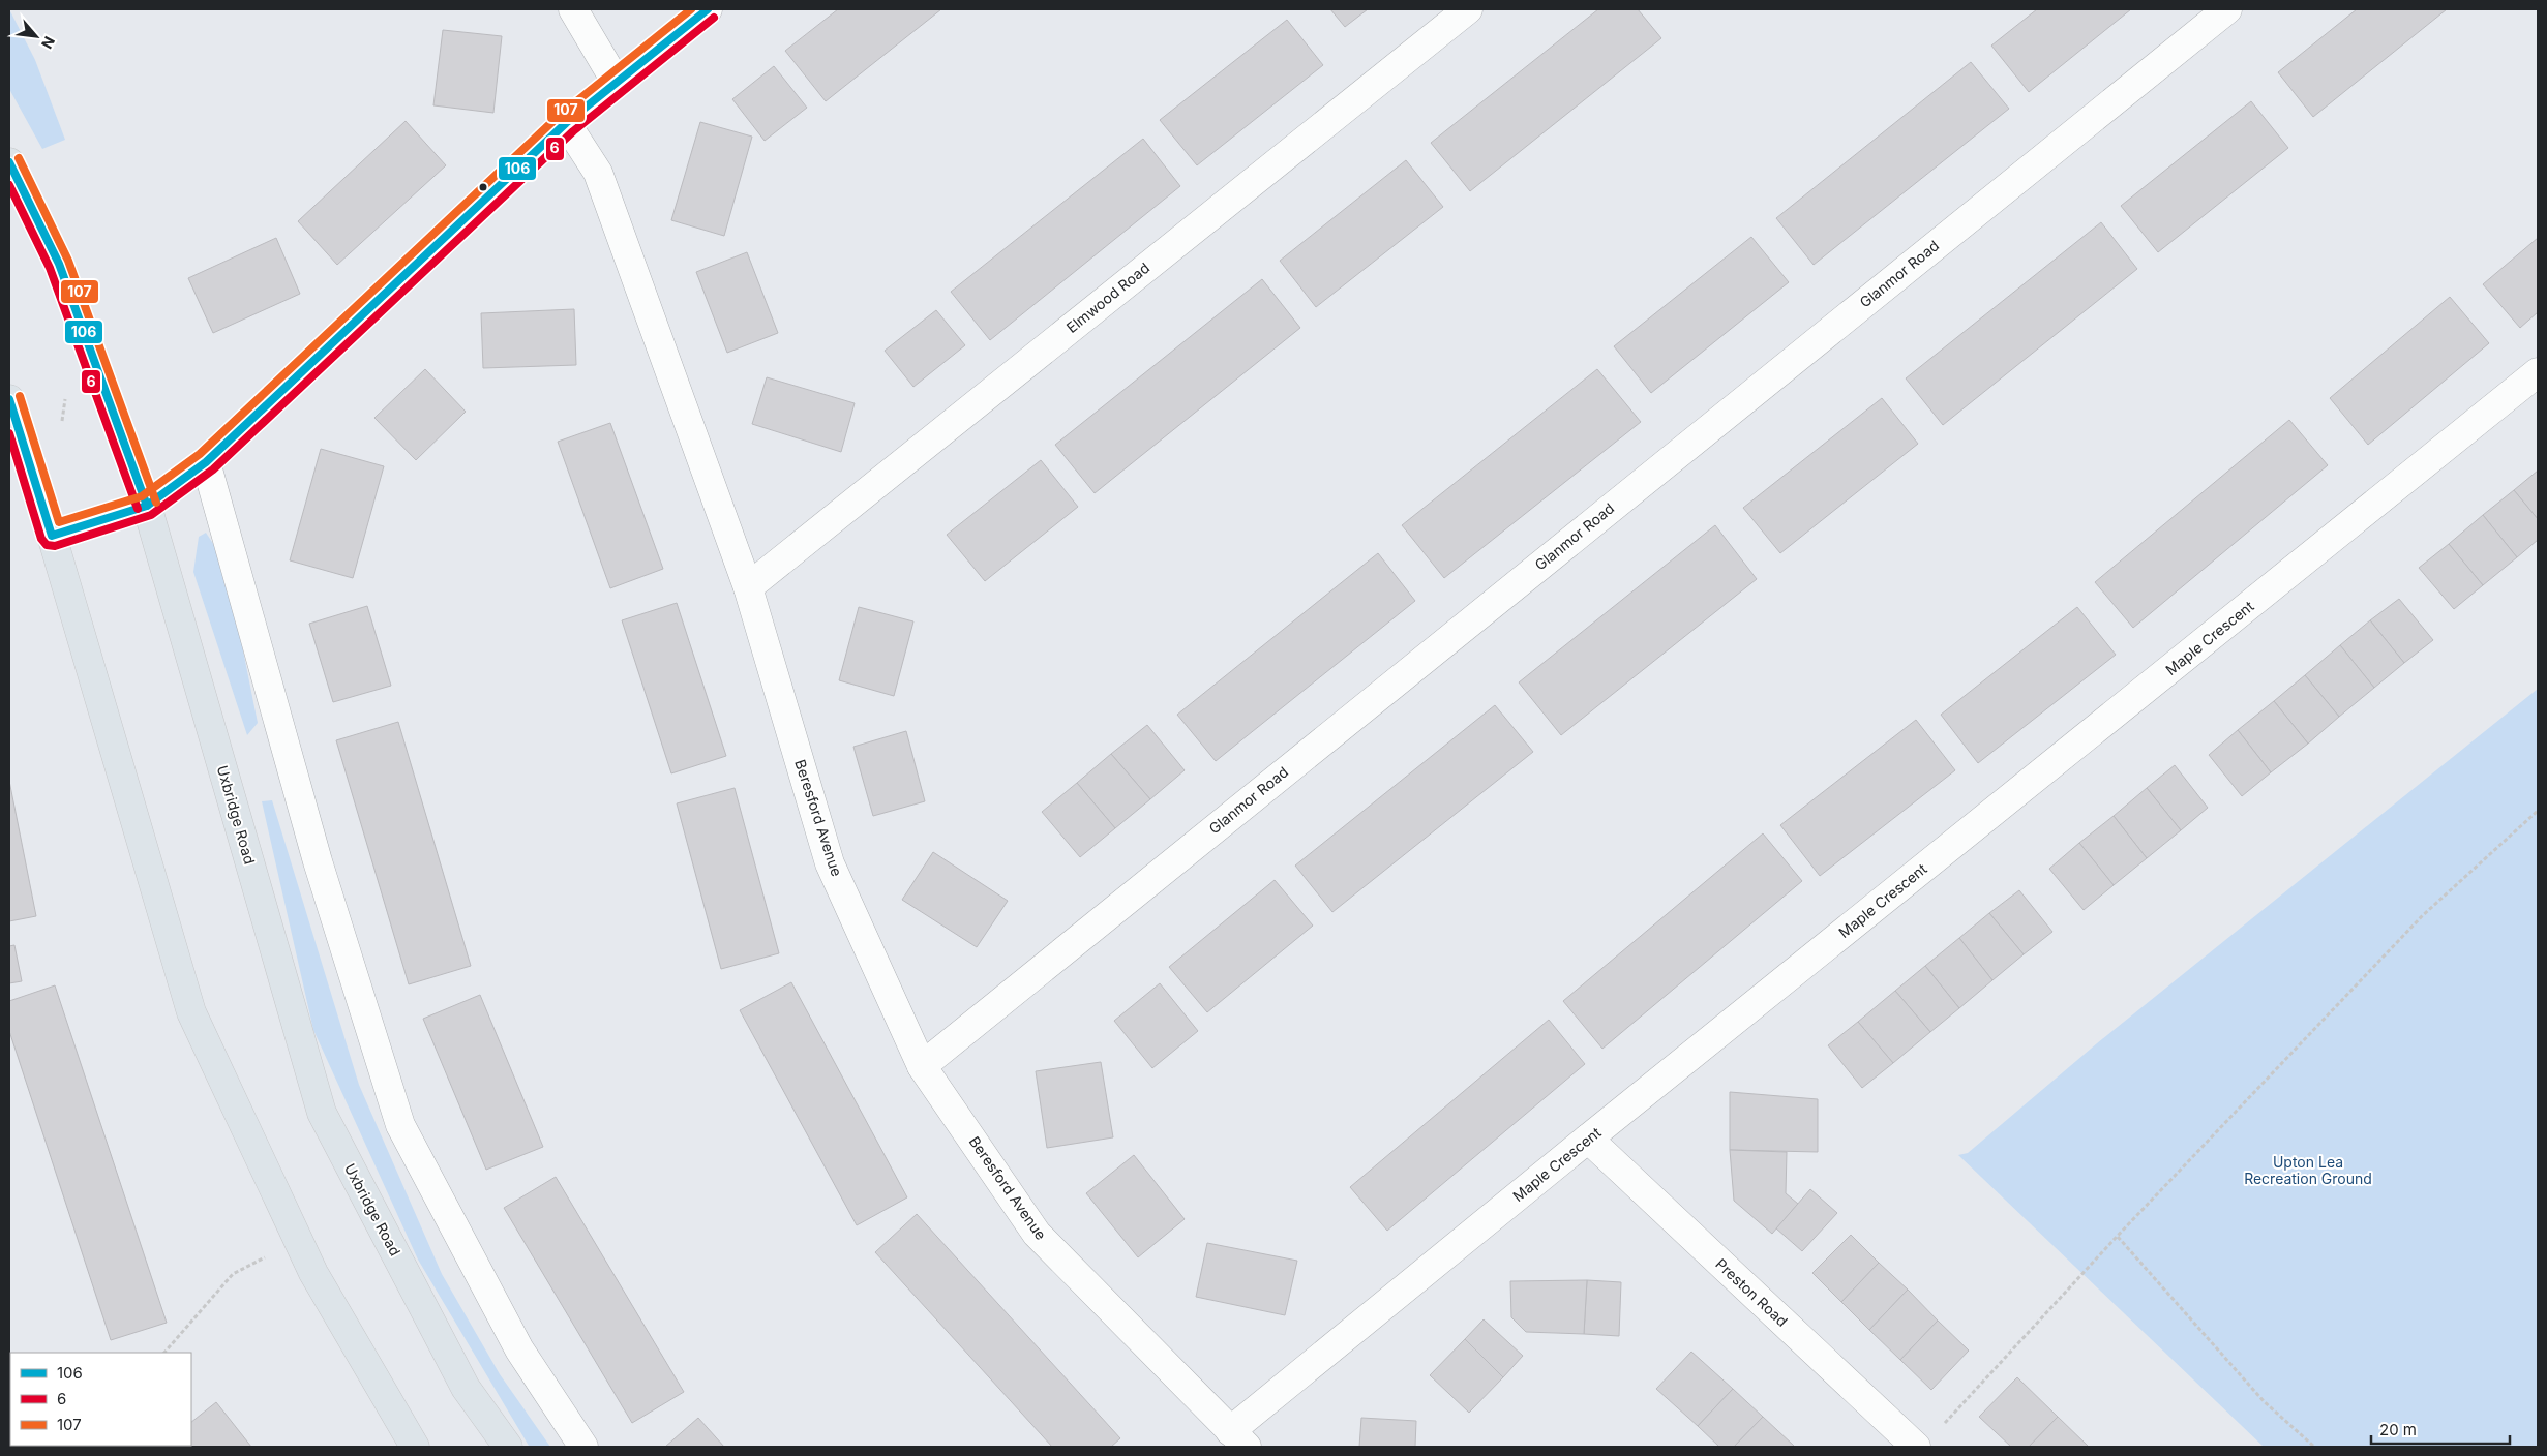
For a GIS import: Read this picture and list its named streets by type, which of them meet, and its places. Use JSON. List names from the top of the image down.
{
  "streets": {
    "main road": ["Uxbridge Road"],
    "street": [
      "Glanmor Road",
      "Elmwood Road",
      "Maple Crescent",
      "Beresford Avenue",
      "Preston Road"
    ]
  },
  "crossings": [
    ["Glanmor Road", "Beresford Avenue"],
    ["Elmwood Road", "Beresford Avenue"],
    ["Maple Crescent", "Beresford Avenue"],
    ["Maple Crescent", "Preston Road"]
  ],
  "parks": ["Upton Lea Recreation Ground"],
  "lines": ["transit line 106", "transit line 107", "transit line 6"],
  "legend": ["106", "6", "107"],
  "scale_bar": "20 m",
  "north": "bottom right"
}
